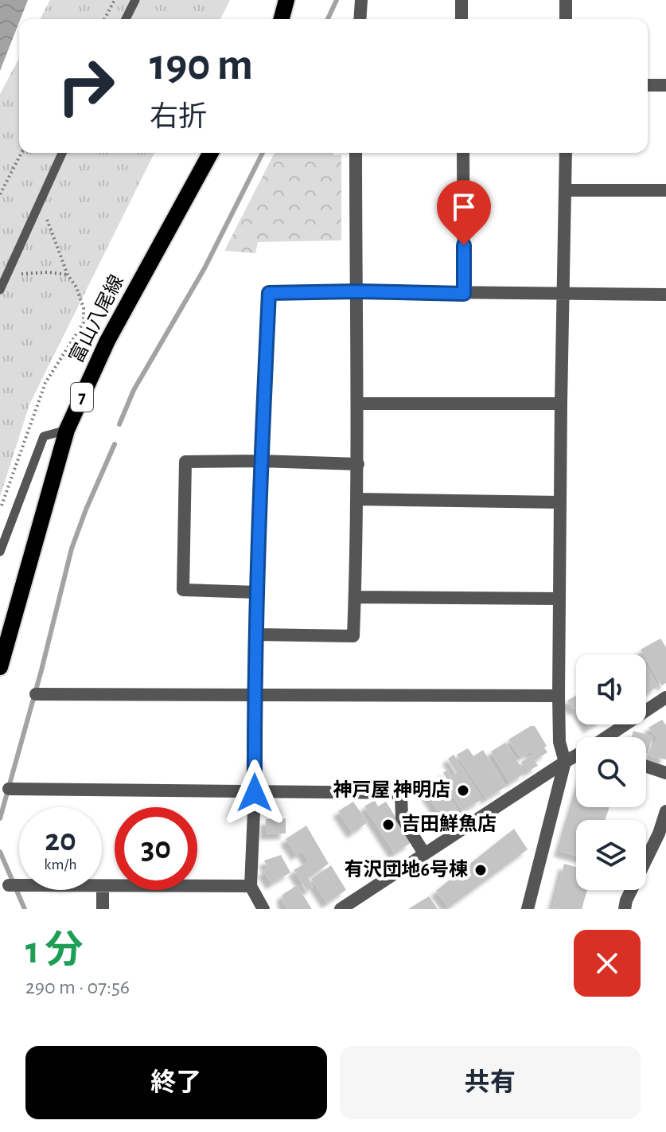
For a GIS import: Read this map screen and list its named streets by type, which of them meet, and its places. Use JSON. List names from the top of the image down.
{
  "streets": {
    "main road": ["富山八尾線", "7"]
  },
  "places": ["神戸屋 神明店", "吉田鮮魚店", "有沢団地6号棟"],
  "page": {
    "turn": ["190 m", "右折"],
    "speed": "20 km/h",
    "limit": "30",
    "heading": ["1 分", "290 m · 07:56"],
    "buttons": ["終了", "共有"]
  }
}
